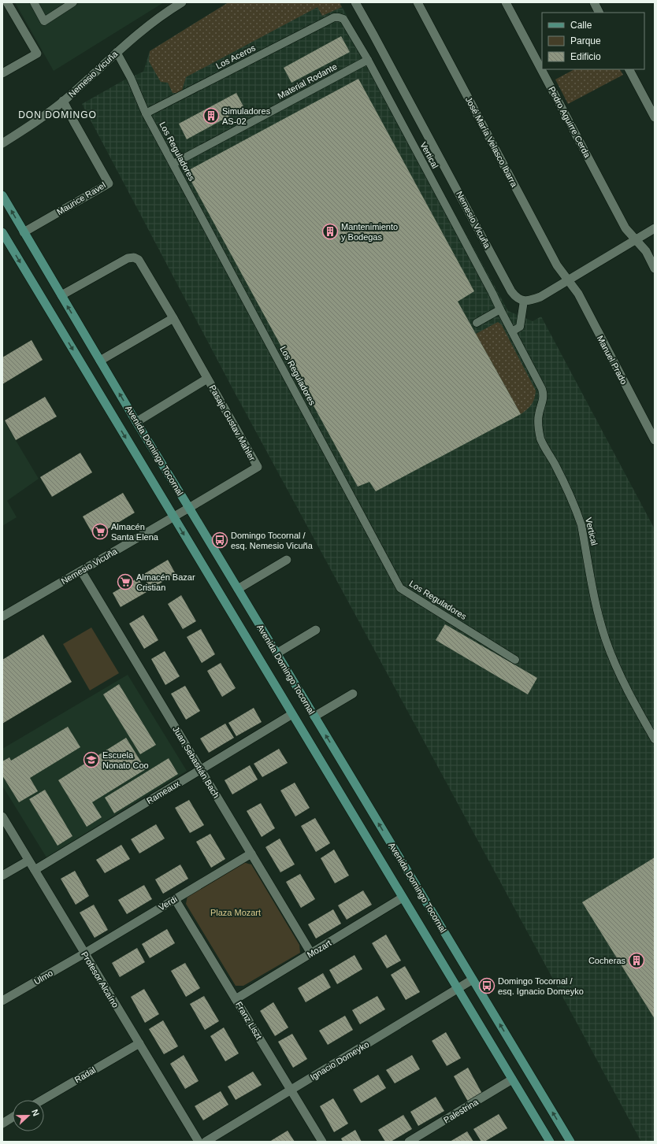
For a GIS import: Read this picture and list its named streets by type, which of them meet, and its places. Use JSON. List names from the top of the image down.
{
  "streets": {
    "main road": ["Avenida Domingo Tocornal"],
    "street": [
      "Nemesio Vicuña",
      "Pedro Aguirre Cerda",
      "José María Velasco Ibarra",
      "Maurice Ravel",
      "Manuel Prado",
      "Pasaje Gustav Mahler",
      "Juan Sebastián Bach",
      "Rameaux",
      "Verdi",
      "Mozart",
      "Ulmo",
      "Profesor Alcaíno",
      "Franz Liszt",
      "Ignacio Domeyko",
      "Radal",
      "Palestrina"
    ],
    "lane": [
      "Los Aceros",
      "Material Rodante",
      "Los Reguladores",
      "Vertical"
    ]
  },
  "crossings": [
    ["Los Aceros", "Los Reguladores"],
    ["Los Aceros", "Vertical"],
    ["Nemesio Vicuña", "Los Reguladores"],
    ["Nemesio Vicuña", "Maurice Ravel"],
    ["Nemesio Vicuña", "Pasaje Gustav Mahler"],
    ["Nemesio Vicuña", "Avenida Domingo Tocornal"],
    ["Nemesio Vicuña", "Juan Sebastián Bach"],
    ["Material Rodante", "Los Reguladores"],
    ["Material Rodante", "Vertical"],
    ["José María Velasco Ibarra", "Manuel Prado"],
    ["Maurice Ravel", "Avenida Domingo Tocornal"],
    ["Pasaje Gustav Mahler", "Avenida Domingo Tocornal"],
    ["Avenida Domingo Tocornal", "Rameaux"],
    ["Avenida Domingo Tocornal", "Mozart"],
    ["Avenida Domingo Tocornal", "Ignacio Domeyko"],
    ["Avenida Domingo Tocornal", "Palestrina"],
    ["Juan Sebastián Bach", "Rameaux"],
    ["Juan Sebastián Bach", "Verdi"],
    ["Juan Sebastián Bach", "Mozart"],
    ["Rameaux", "Profesor Alcaíno"],
    ["Verdi", "Ulmo"],
    ["Verdi", "Profesor Alcaíno"],
    ["Verdi", "Franz Liszt"],
    ["Mozart", "Franz Liszt"],
    ["Ulmo", "Profesor Alcaíno"],
    ["Profesor Alcaíno", "Radal"],
    ["Franz Liszt", "Ignacio Domeyko"]
  ],
  "districts": ["DON DOMINGO"],
  "parks": ["Plaza Mozart"],
  "places": {
    "building": ["Simuladores AS-02", "Mantenimiento y Bodegas", "Cocheras"],
    "supermarket": ["Almacén Santa Elena", "Almacén Bazar Cristian"],
    "bus stop": ["Domingo Tocornal / esq. Nemesio Vicuña", "Domingo Tocornal / esq. Ignacio Domeyko"],
    "school or university": ["Escuela Nonato Coo"]
  },
  "legend": ["Calle", "Parque", "Edificio"],
  "north": "right"
}
